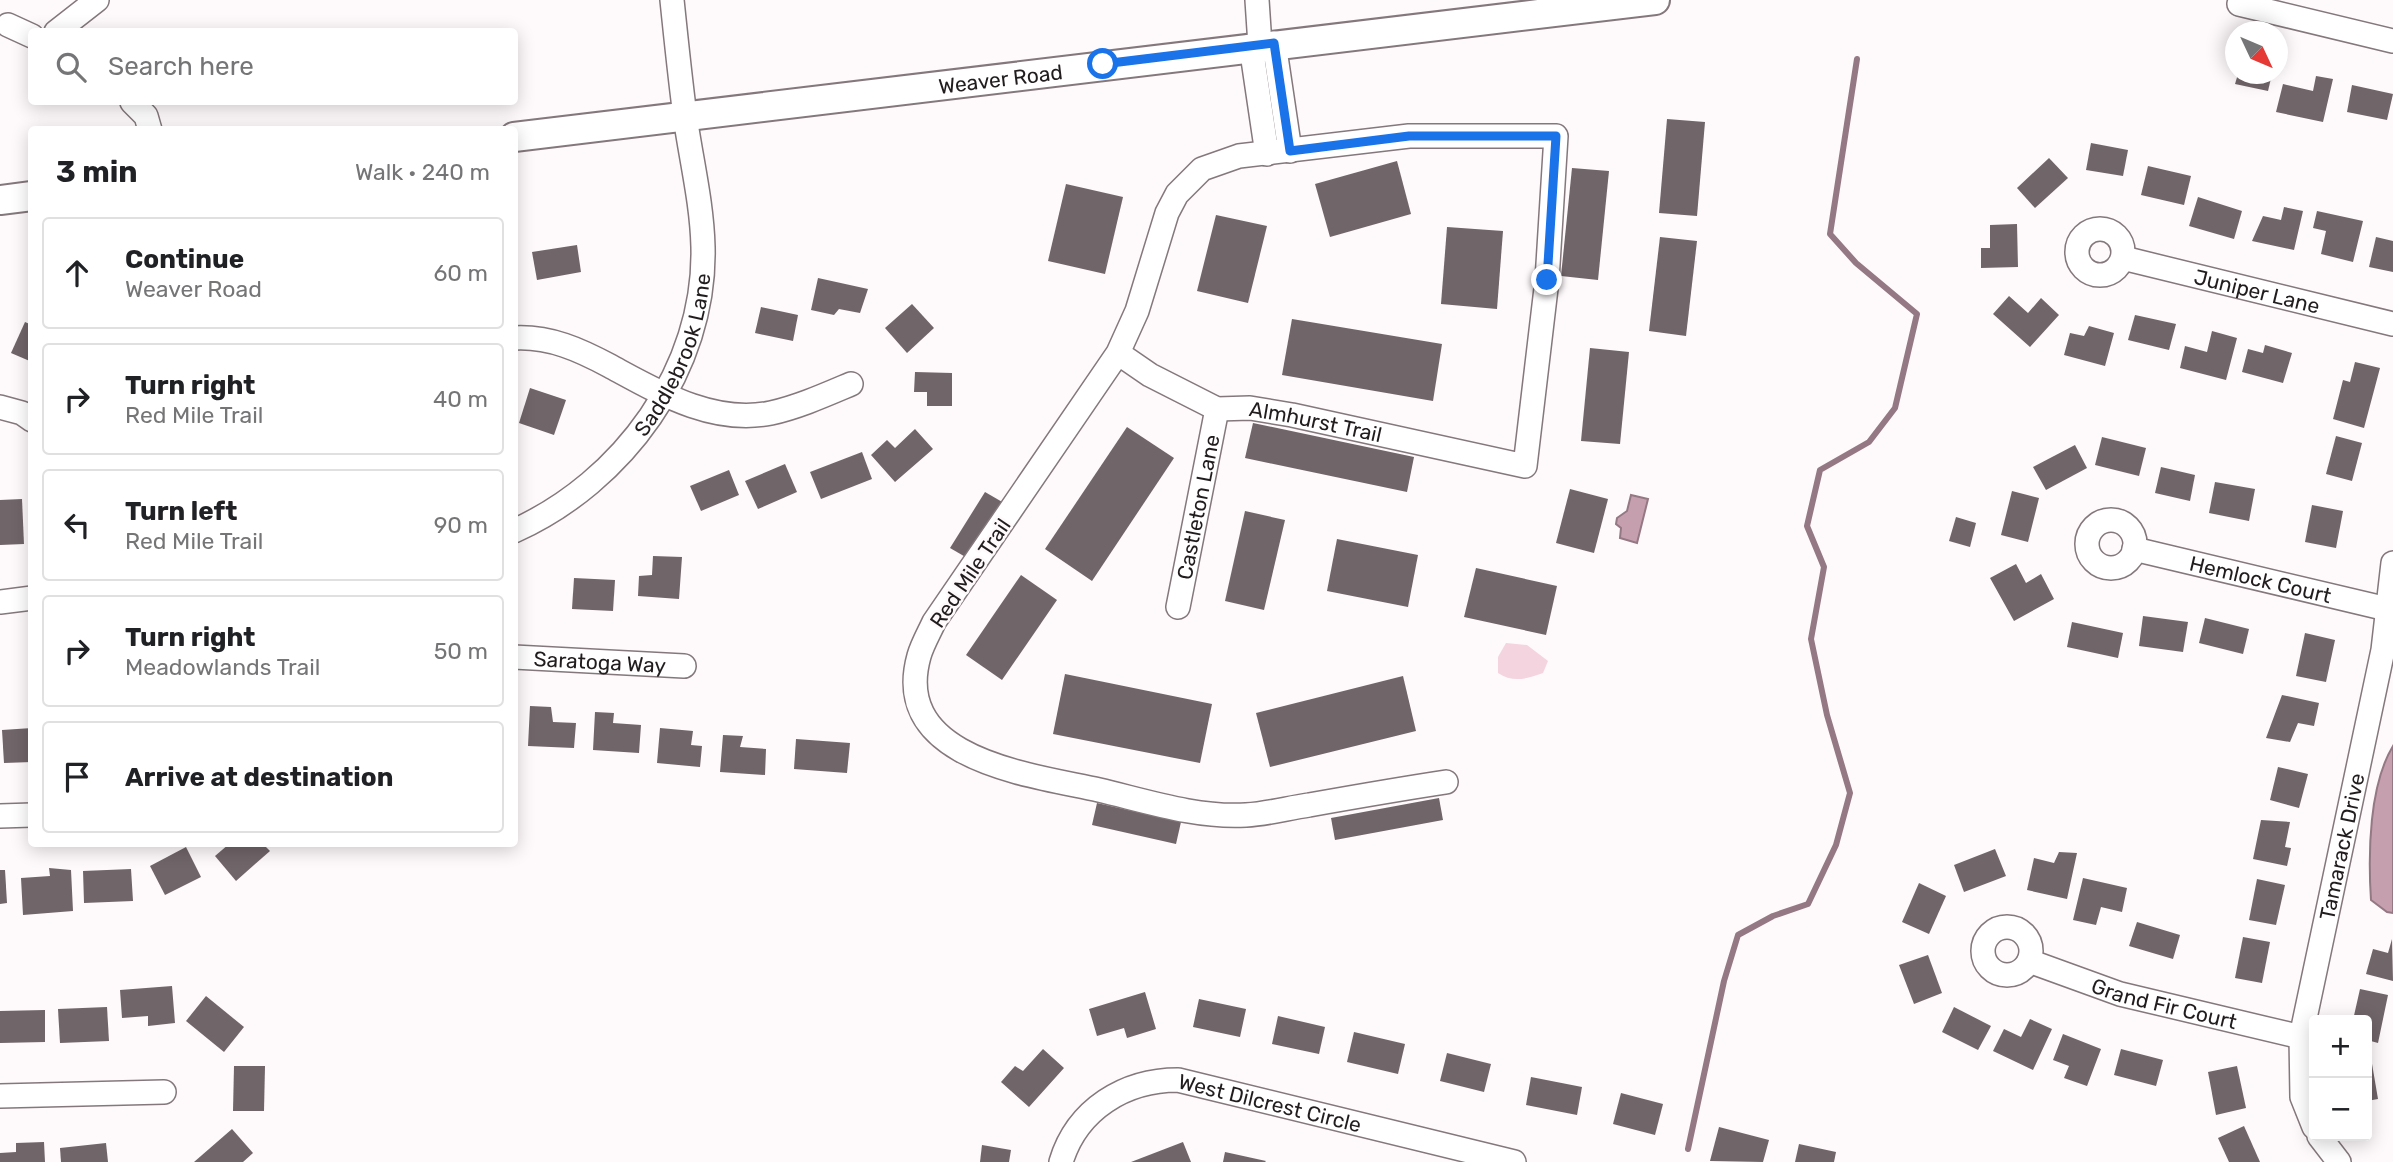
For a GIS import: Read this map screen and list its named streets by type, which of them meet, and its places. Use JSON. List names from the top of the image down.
{
  "streets": {
    "main road": ["Weaver Road"],
    "street": [
      "Juniper Lane",
      "Saddlebrook Lane",
      "Almhurst Trail",
      "Castleton Lane",
      "Red Mile Trail",
      "Hemlock Court",
      "Saratoga Way",
      "Tamarack Drive",
      "Grand Fir Court",
      "West Dilcrest Circle"
    ]
  },
  "crossings": [
    ["Weaver Road", "Saddlebrook Lane"],
    ["Almhurst Trail", "Castleton Lane"],
    ["Almhurst Trail", "Red Mile Trail"],
    ["Hemlock Court", "Tamarack Drive"],
    ["Tamarack Drive", "Grand Fir Court"]
  ],
  "north": "bottom right",
  "page": {
    "search": "Search here",
    "heading": ["3 min", "Walk · 240 m"],
    "list": [
      ["Continue", "Weaver Road", "60 m"],
      ["Turn right", "Red Mile Trail", "40 m"],
      ["Turn left", "Red Mile Trail", "90 m"],
      ["Turn right", "Meadowlands Trail", "50 m"],
      "Arrive at destination"
    ],
    "map_buttons": ["+", "−"]
  }
}
